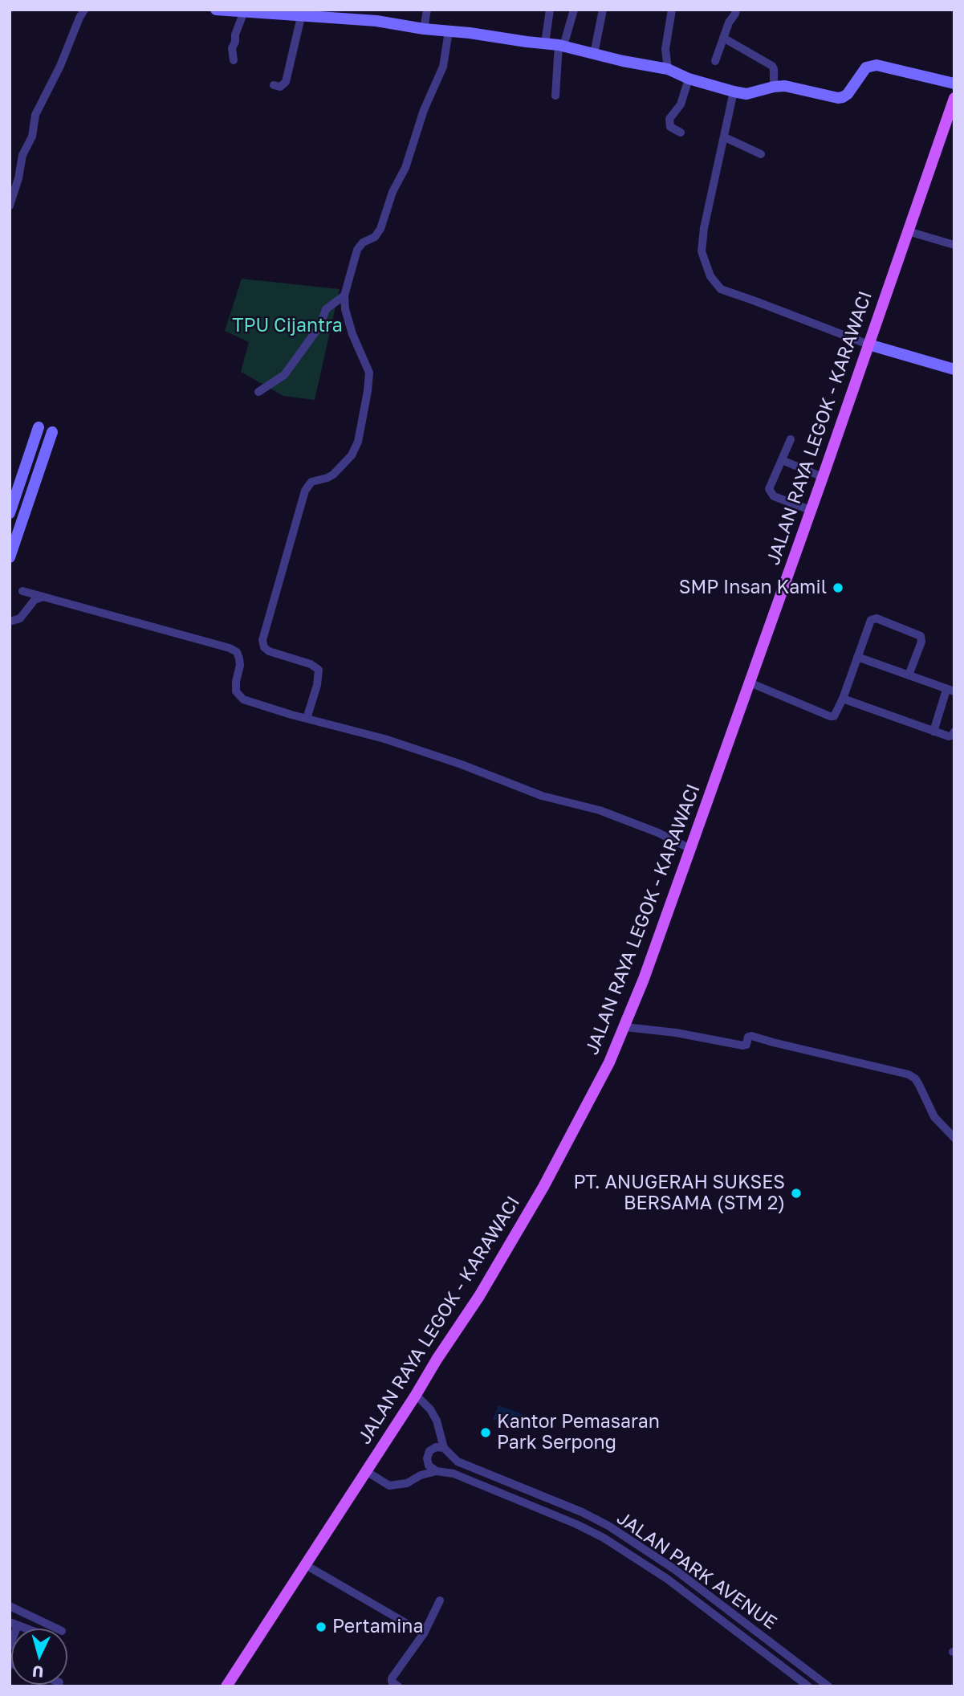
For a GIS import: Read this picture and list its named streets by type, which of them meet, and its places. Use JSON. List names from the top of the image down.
{
  "streets": {
    "main road": ["JALAN RAYA LEGOK - KARAWACI"],
    "street": ["JALAN PARK AVENUE"]
  },
  "parks": ["TPU Cijantra"],
  "places": [
    "SMP Insan Kamil",
    "PT. ANUGERAH SUKSES BERSAMA (STM 2)",
    "Kantor Pemasaran Park Serpong",
    "Pertamina"
  ],
  "north": "bottom"
}
